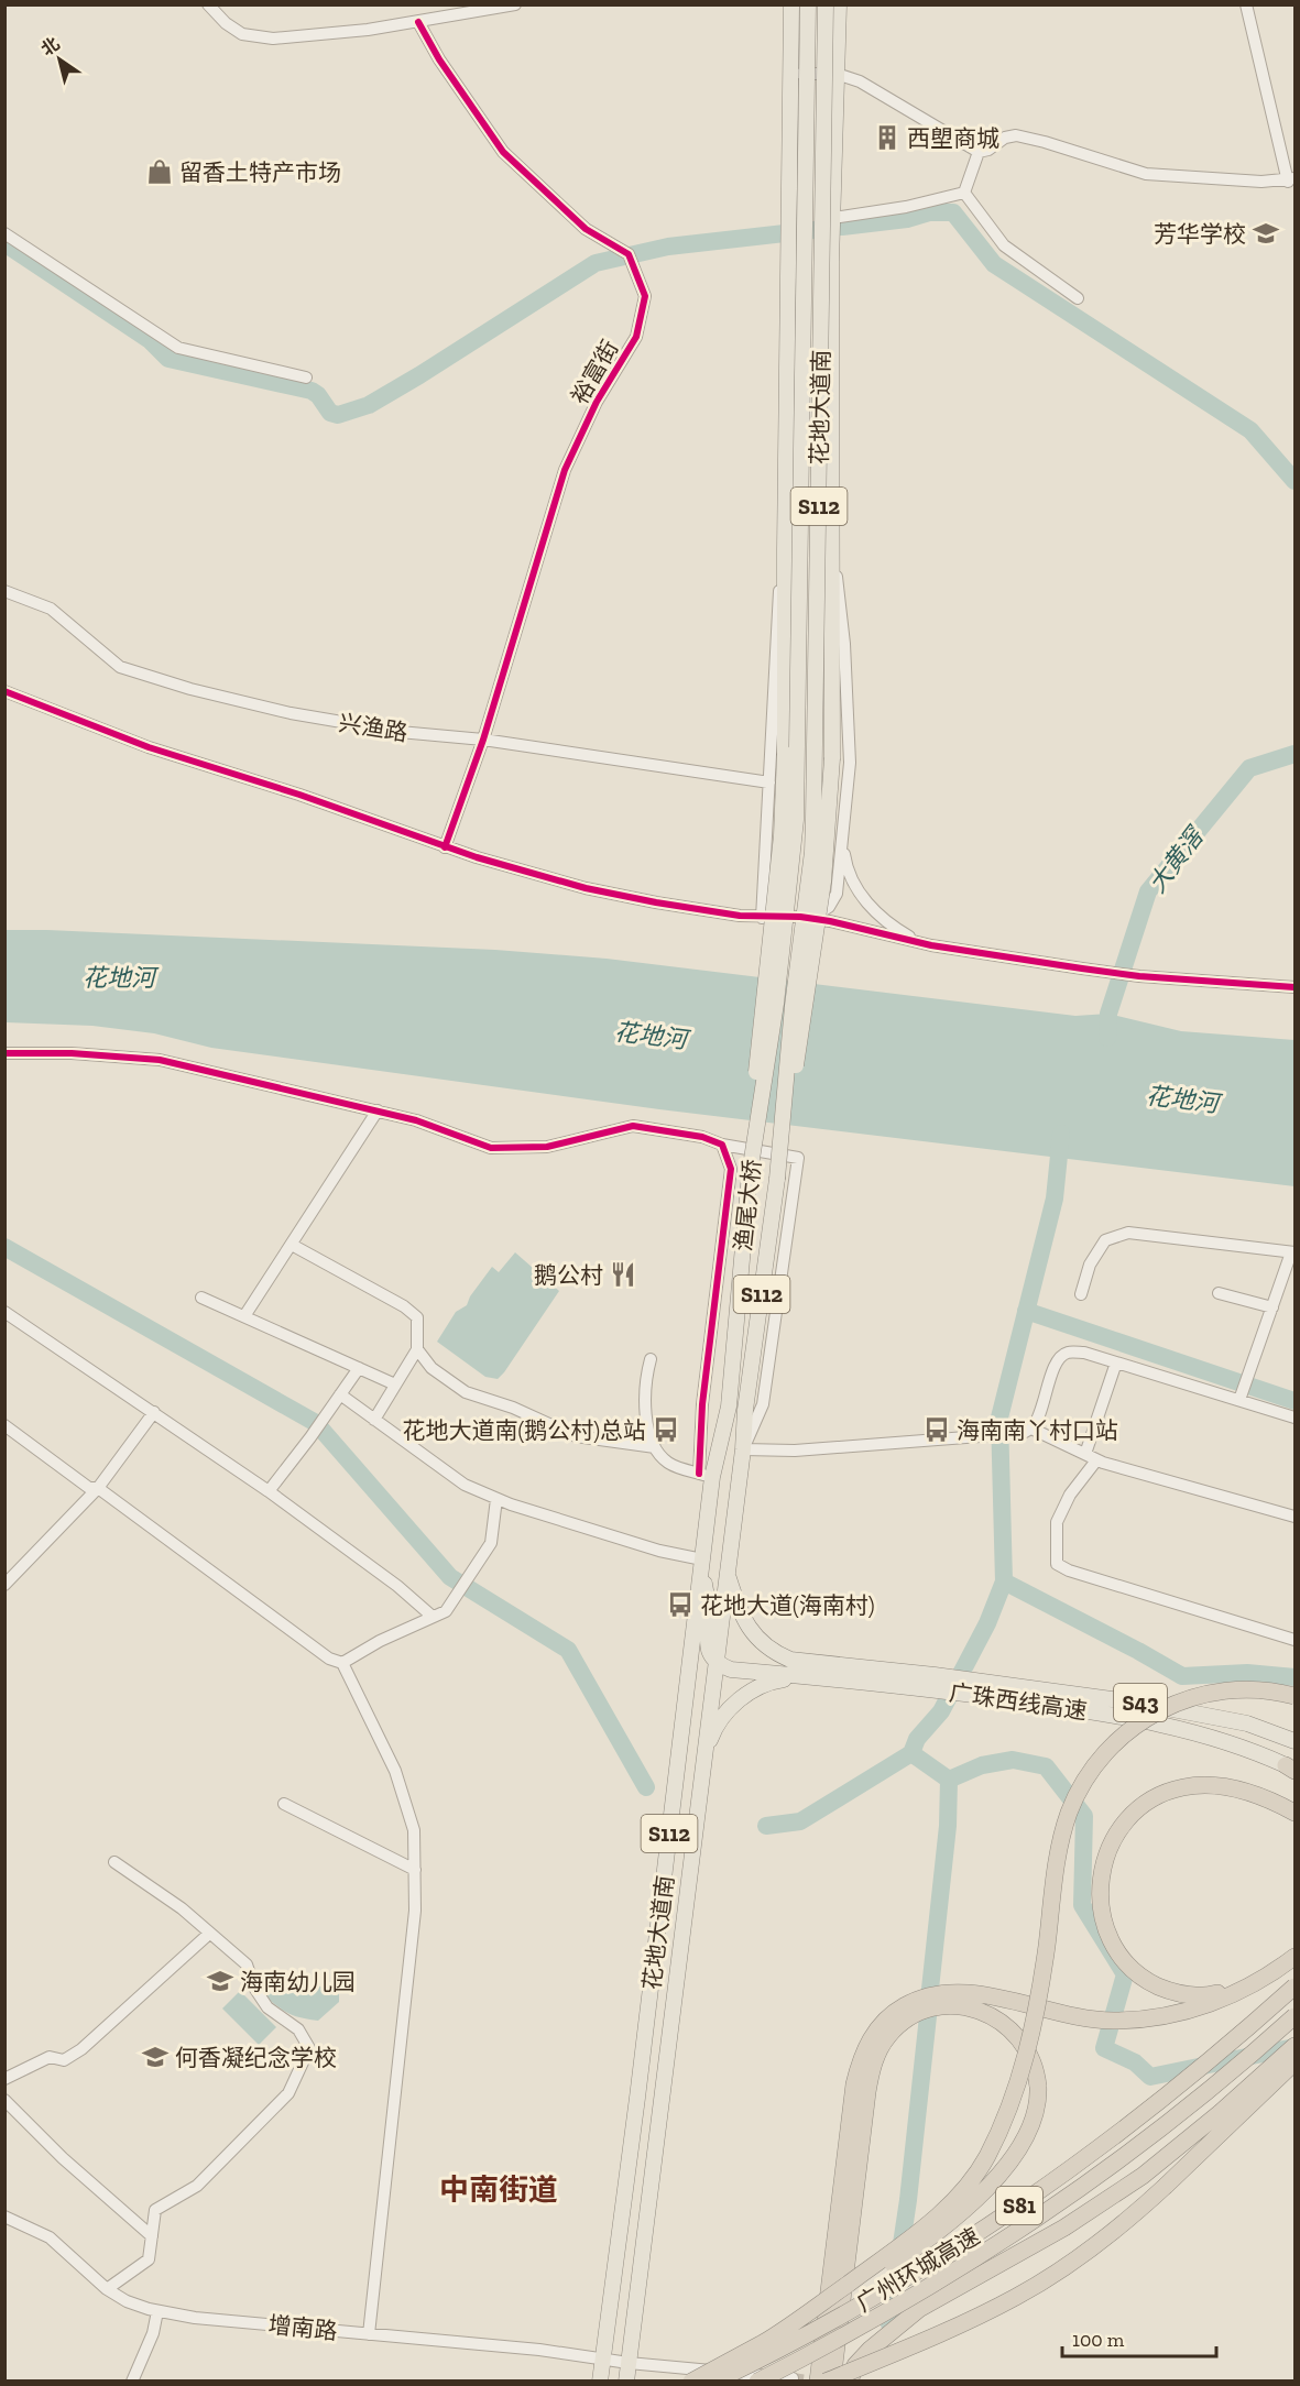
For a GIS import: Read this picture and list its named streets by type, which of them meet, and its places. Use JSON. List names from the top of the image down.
{
  "streets": {
    "highway": ["S81", "广州环城高速"],
    "main road": [
      "花地大道南",
      "S112",
      "渔尾大桥",
      "广珠西线高速",
      "S43"
    ],
    "street": ["裕富街", "兴渔路", "增南路"]
  },
  "crossings": [
    ["裕富街", "兴渔路"],
    ["花地大道南", "兴渔路"],
    ["花地大道南", "渔尾大桥"],
    ["花地大道南", "S43"],
    ["花地大道南", "增南路"],
    ["广珠西线高速", "S43"]
  ],
  "districts": ["中南街道"],
  "water": ["大黄滘", "花地河"],
  "places": {
    "building": ["西塱商城"],
    "shop": ["留香土特产市场"],
    "school or university": ["芳华学校", "海南幼儿园", "何香凝纪念学校"],
    "restaurant": ["鹅公村"],
    "bus stop": ["花地大道南(鹅公村)总站", "海南南丫村口站", "花地大道(海南村)"]
  },
  "scale_bar": "100 m",
  "north": "top left"
}
